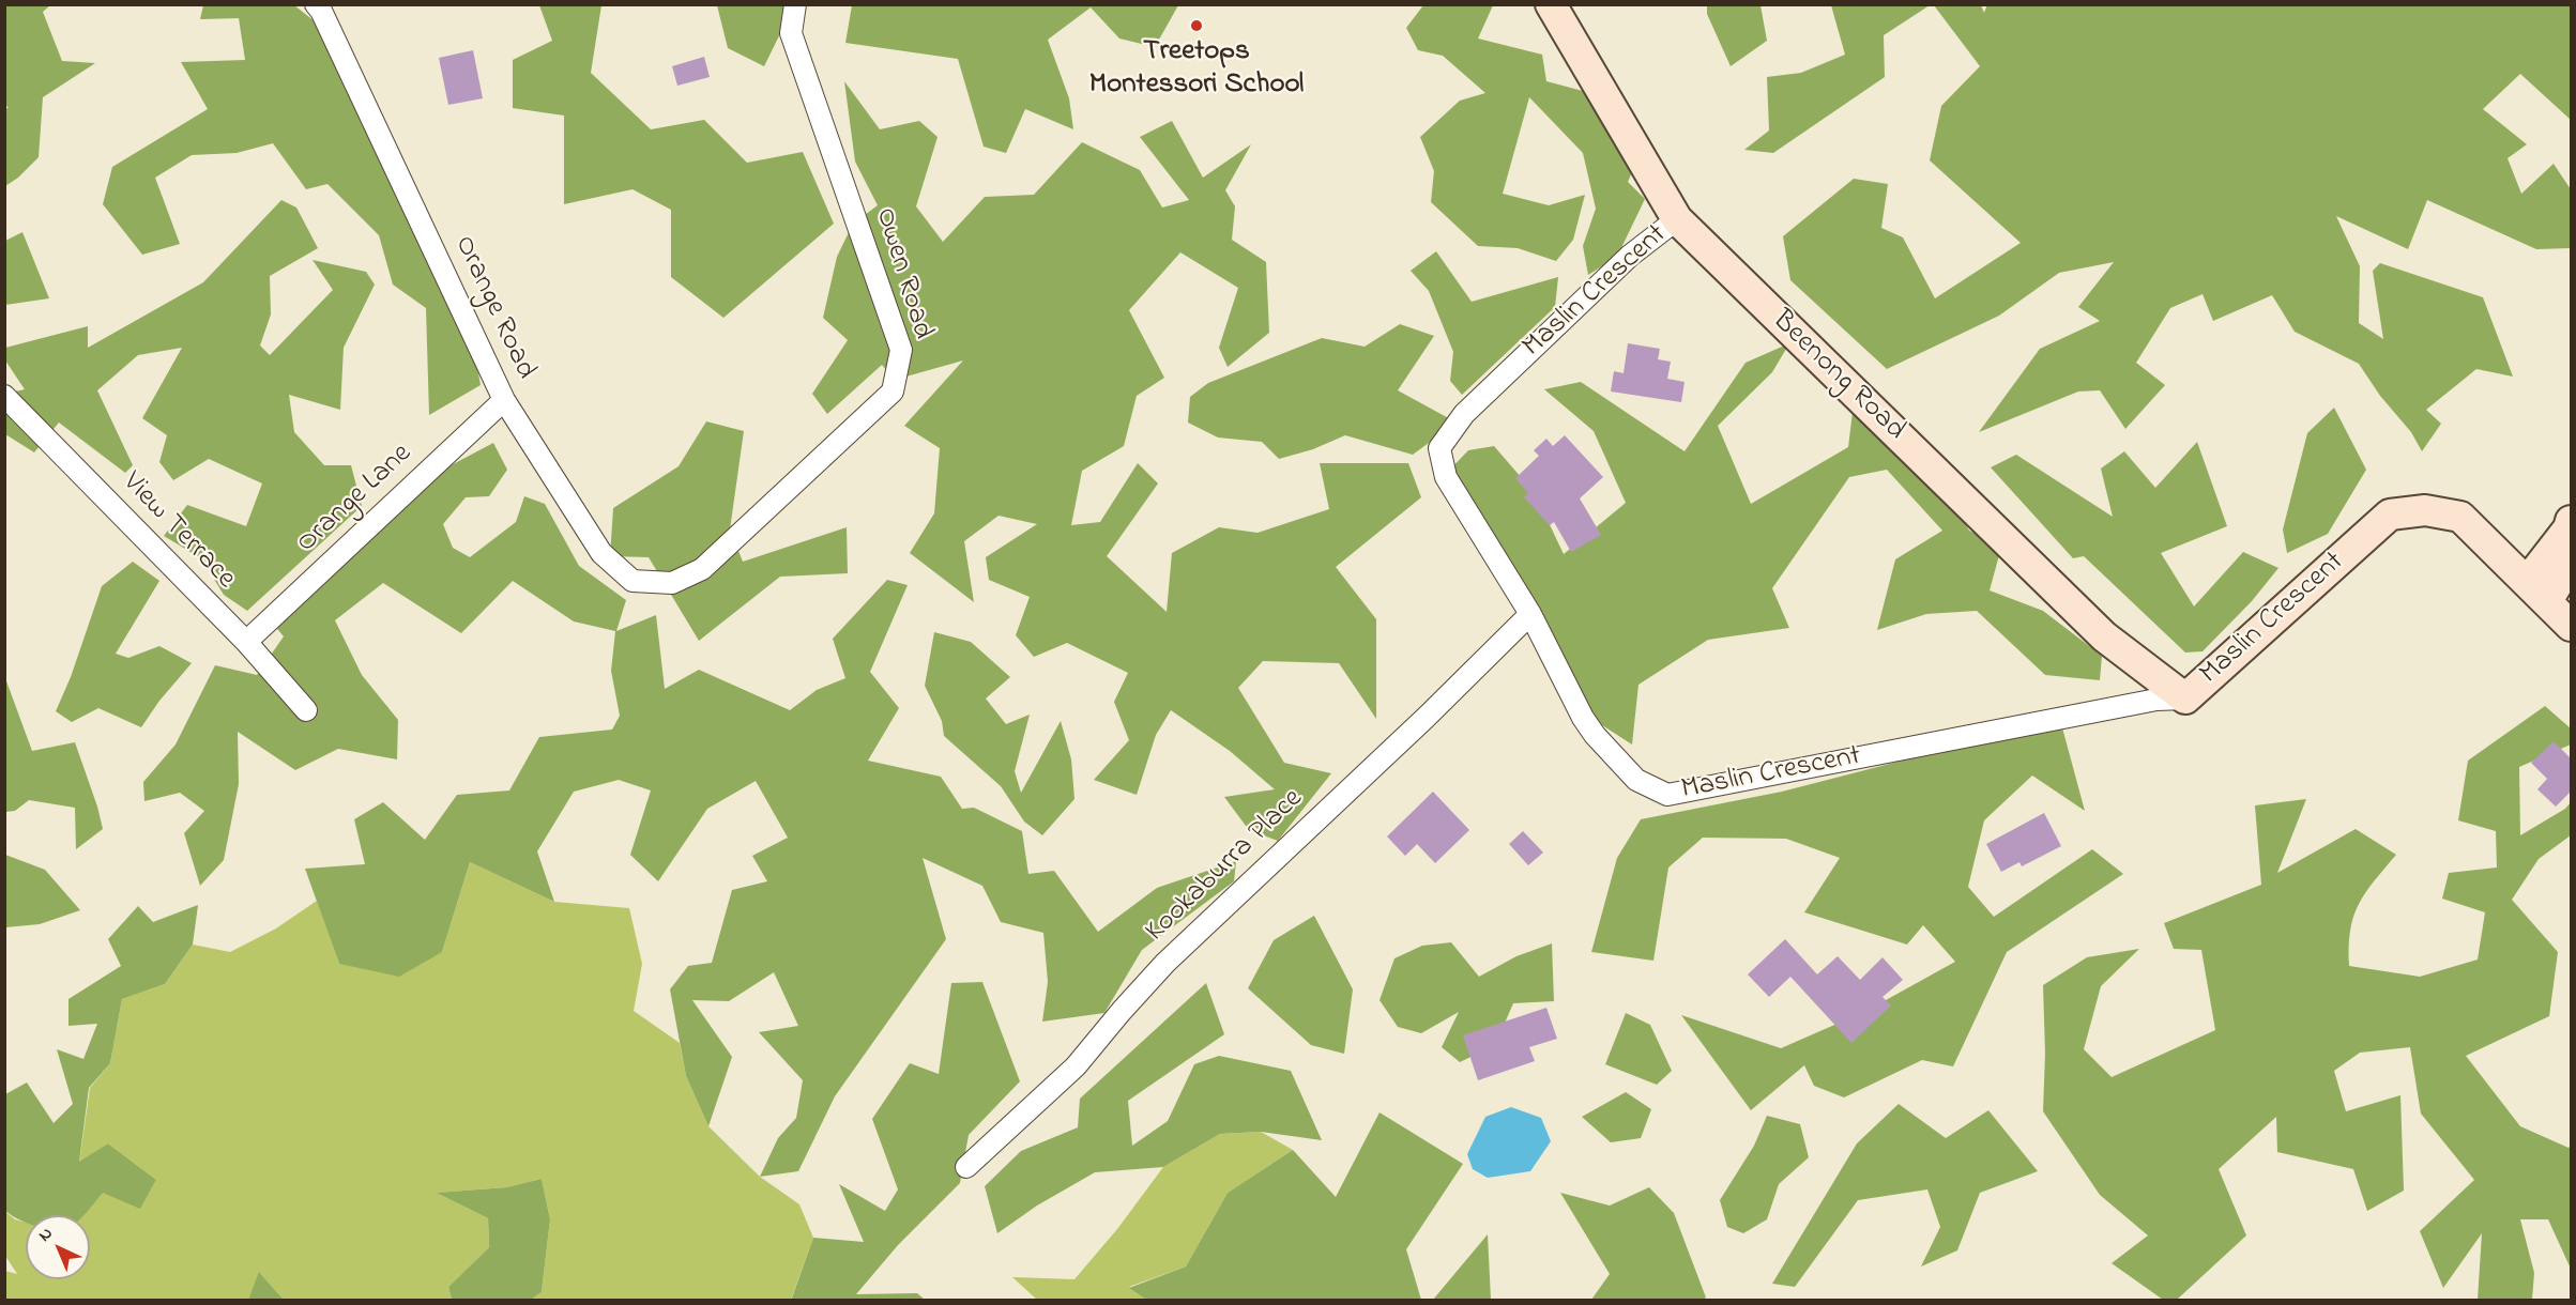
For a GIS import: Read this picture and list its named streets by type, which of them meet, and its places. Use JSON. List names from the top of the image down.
{
  "streets": {
    "street": [
      "Owen Road",
      "Maslin Crescent",
      "Orange Road",
      "Beenong Road",
      "Orange Lane",
      "View Terrace",
      "Kookaburra Place"
    ]
  },
  "crossings": [
    ["Owen Road", "Orange Road"],
    ["Maslin Crescent", "Beenong Road"],
    ["Maslin Crescent", "Kookaburra Place"],
    ["Orange Road", "Orange Lane"],
    ["Orange Lane", "View Terrace"]
  ],
  "places": ["Treetops Montessori School"],
  "north": "top left"
}
